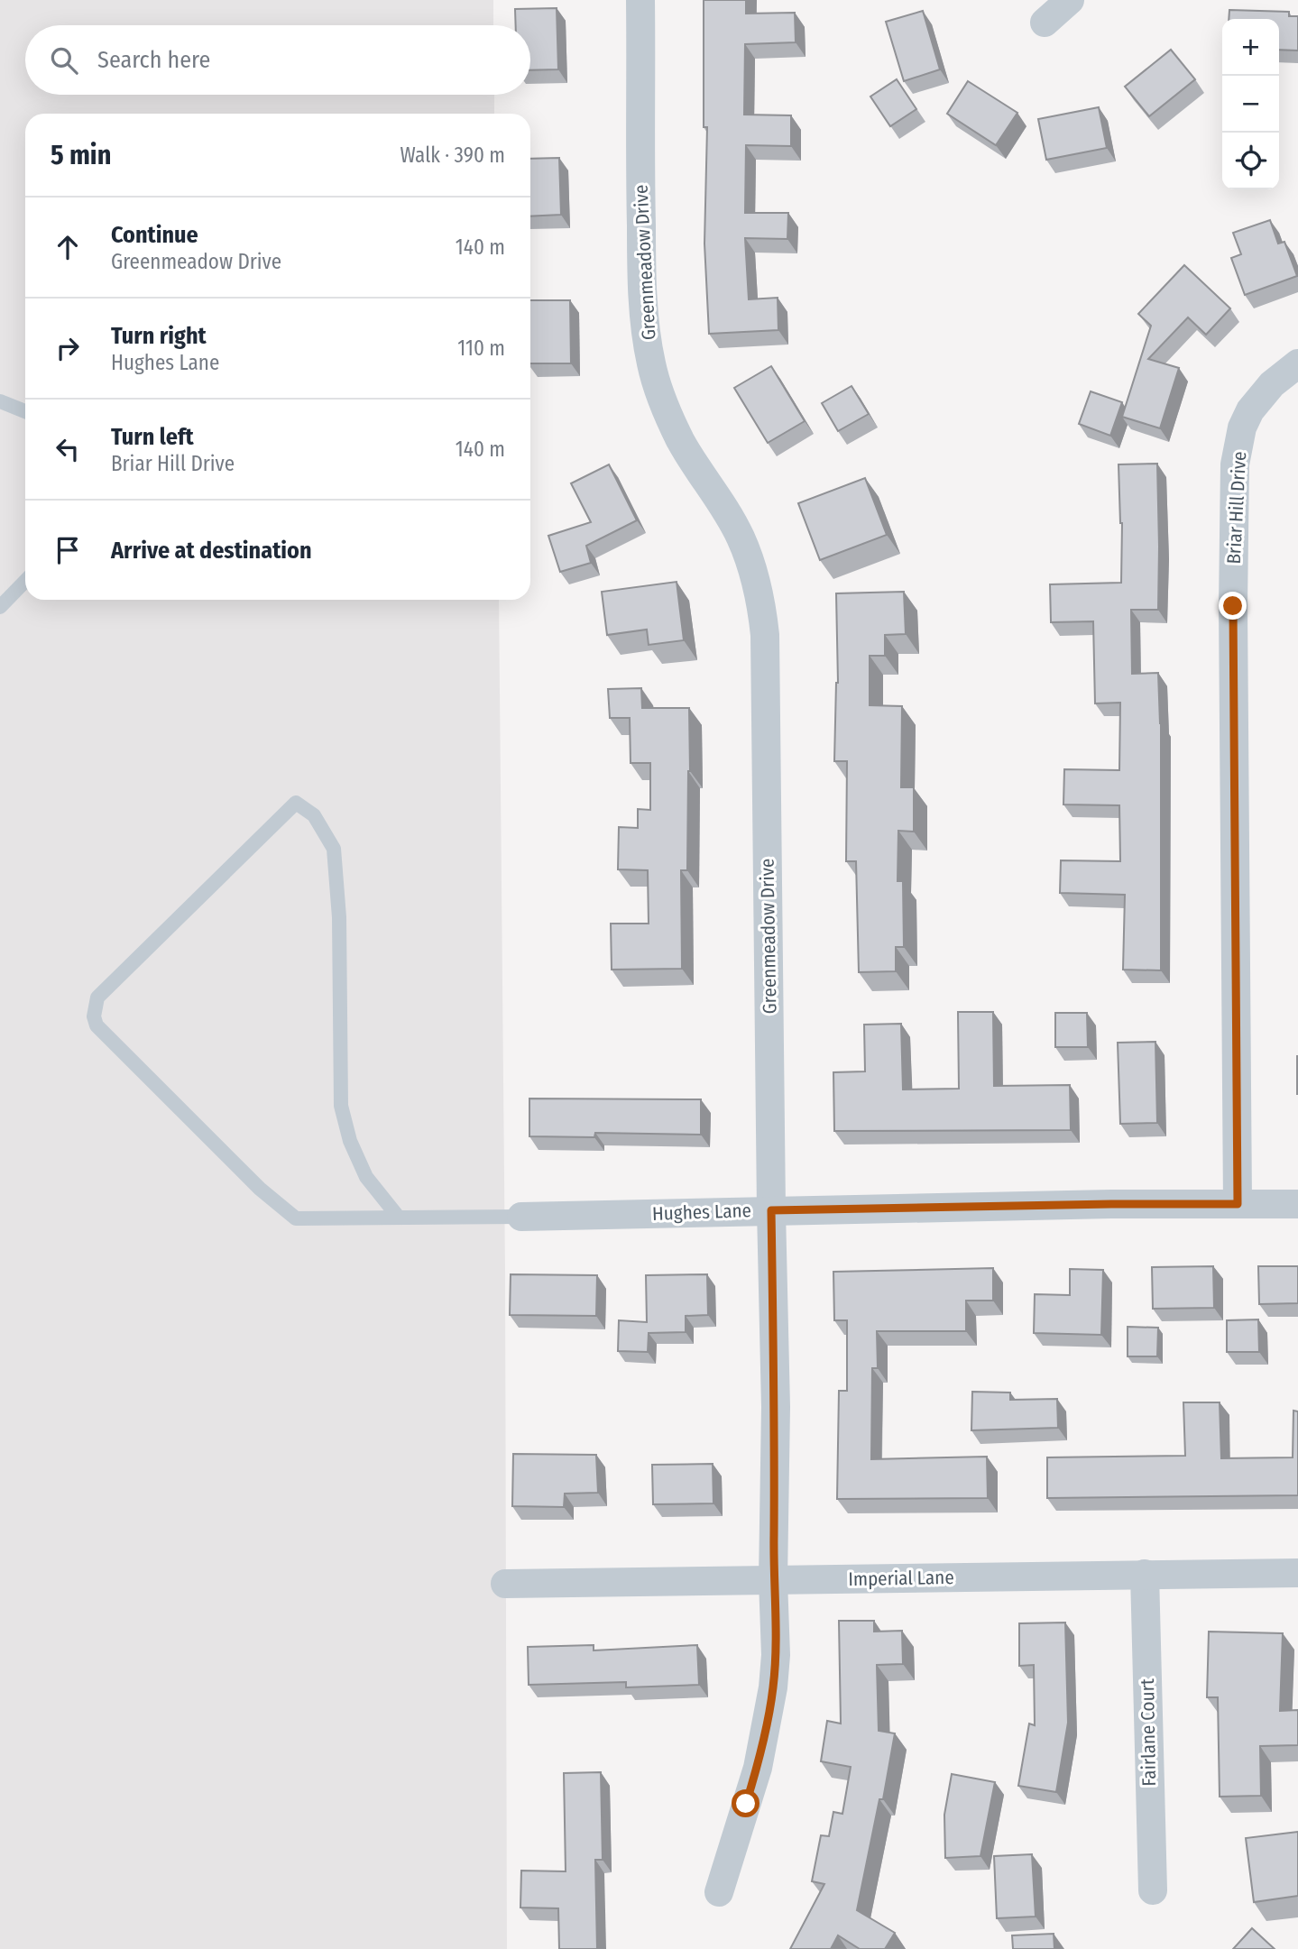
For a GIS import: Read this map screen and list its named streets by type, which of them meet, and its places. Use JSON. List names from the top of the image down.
{
  "streets": {
    "street": [
      "Greenmeadow Drive",
      "Briar Hill Drive",
      "Hughes Lane",
      "Imperial Lane",
      "Fairlane Court"
    ]
  },
  "crossings": [
    ["Greenmeadow Drive", "Hughes Lane"],
    ["Greenmeadow Drive", "Imperial Lane"],
    ["Briar Hill Drive", "Hughes Lane"],
    ["Imperial Lane", "Fairlane Court"]
  ],
  "page": {
    "map_buttons": ["+", "−"],
    "search": "Search here",
    "heading": ["5 min", "Walk · 390 m"],
    "list": [
      ["Continue", "Greenmeadow Drive", "140 m"],
      ["Turn right", "Hughes Lane", "110 m"],
      ["Turn left", "Briar Hill Drive", "140 m"],
      "Arrive at destination"
    ]
  }
}
